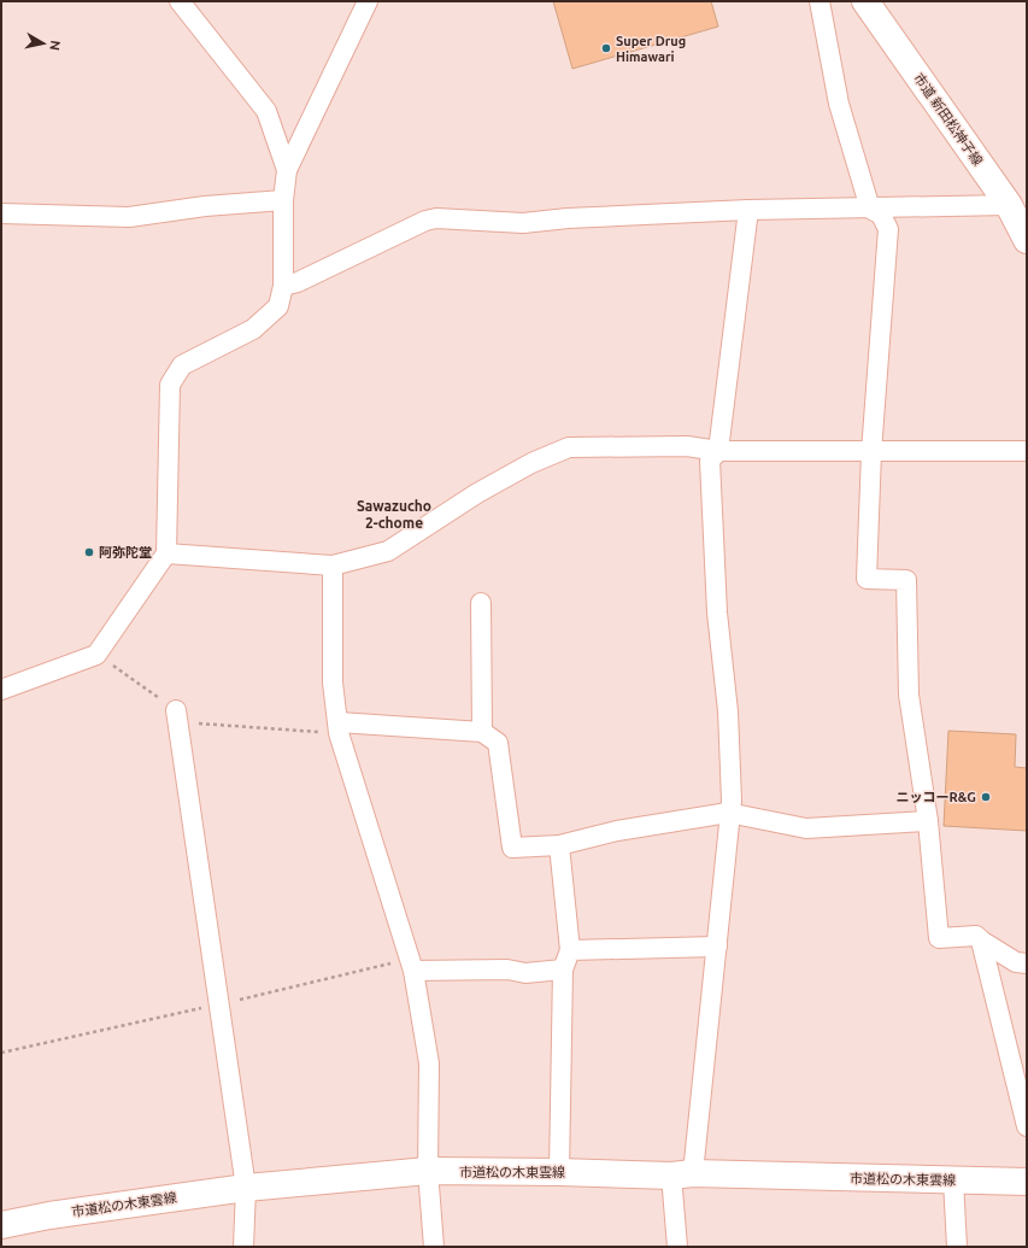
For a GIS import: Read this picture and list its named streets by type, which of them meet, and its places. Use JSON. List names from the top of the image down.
{
  "streets": {
    "street": ["市道 新田松神子線", "市道松の木東雲線"]
  },
  "districts": ["Sawazucho 2-chome"],
  "places": ["Super Drug Himawari", "阿弥陀堂", "ニッコーR&G"],
  "north": "right"
}
